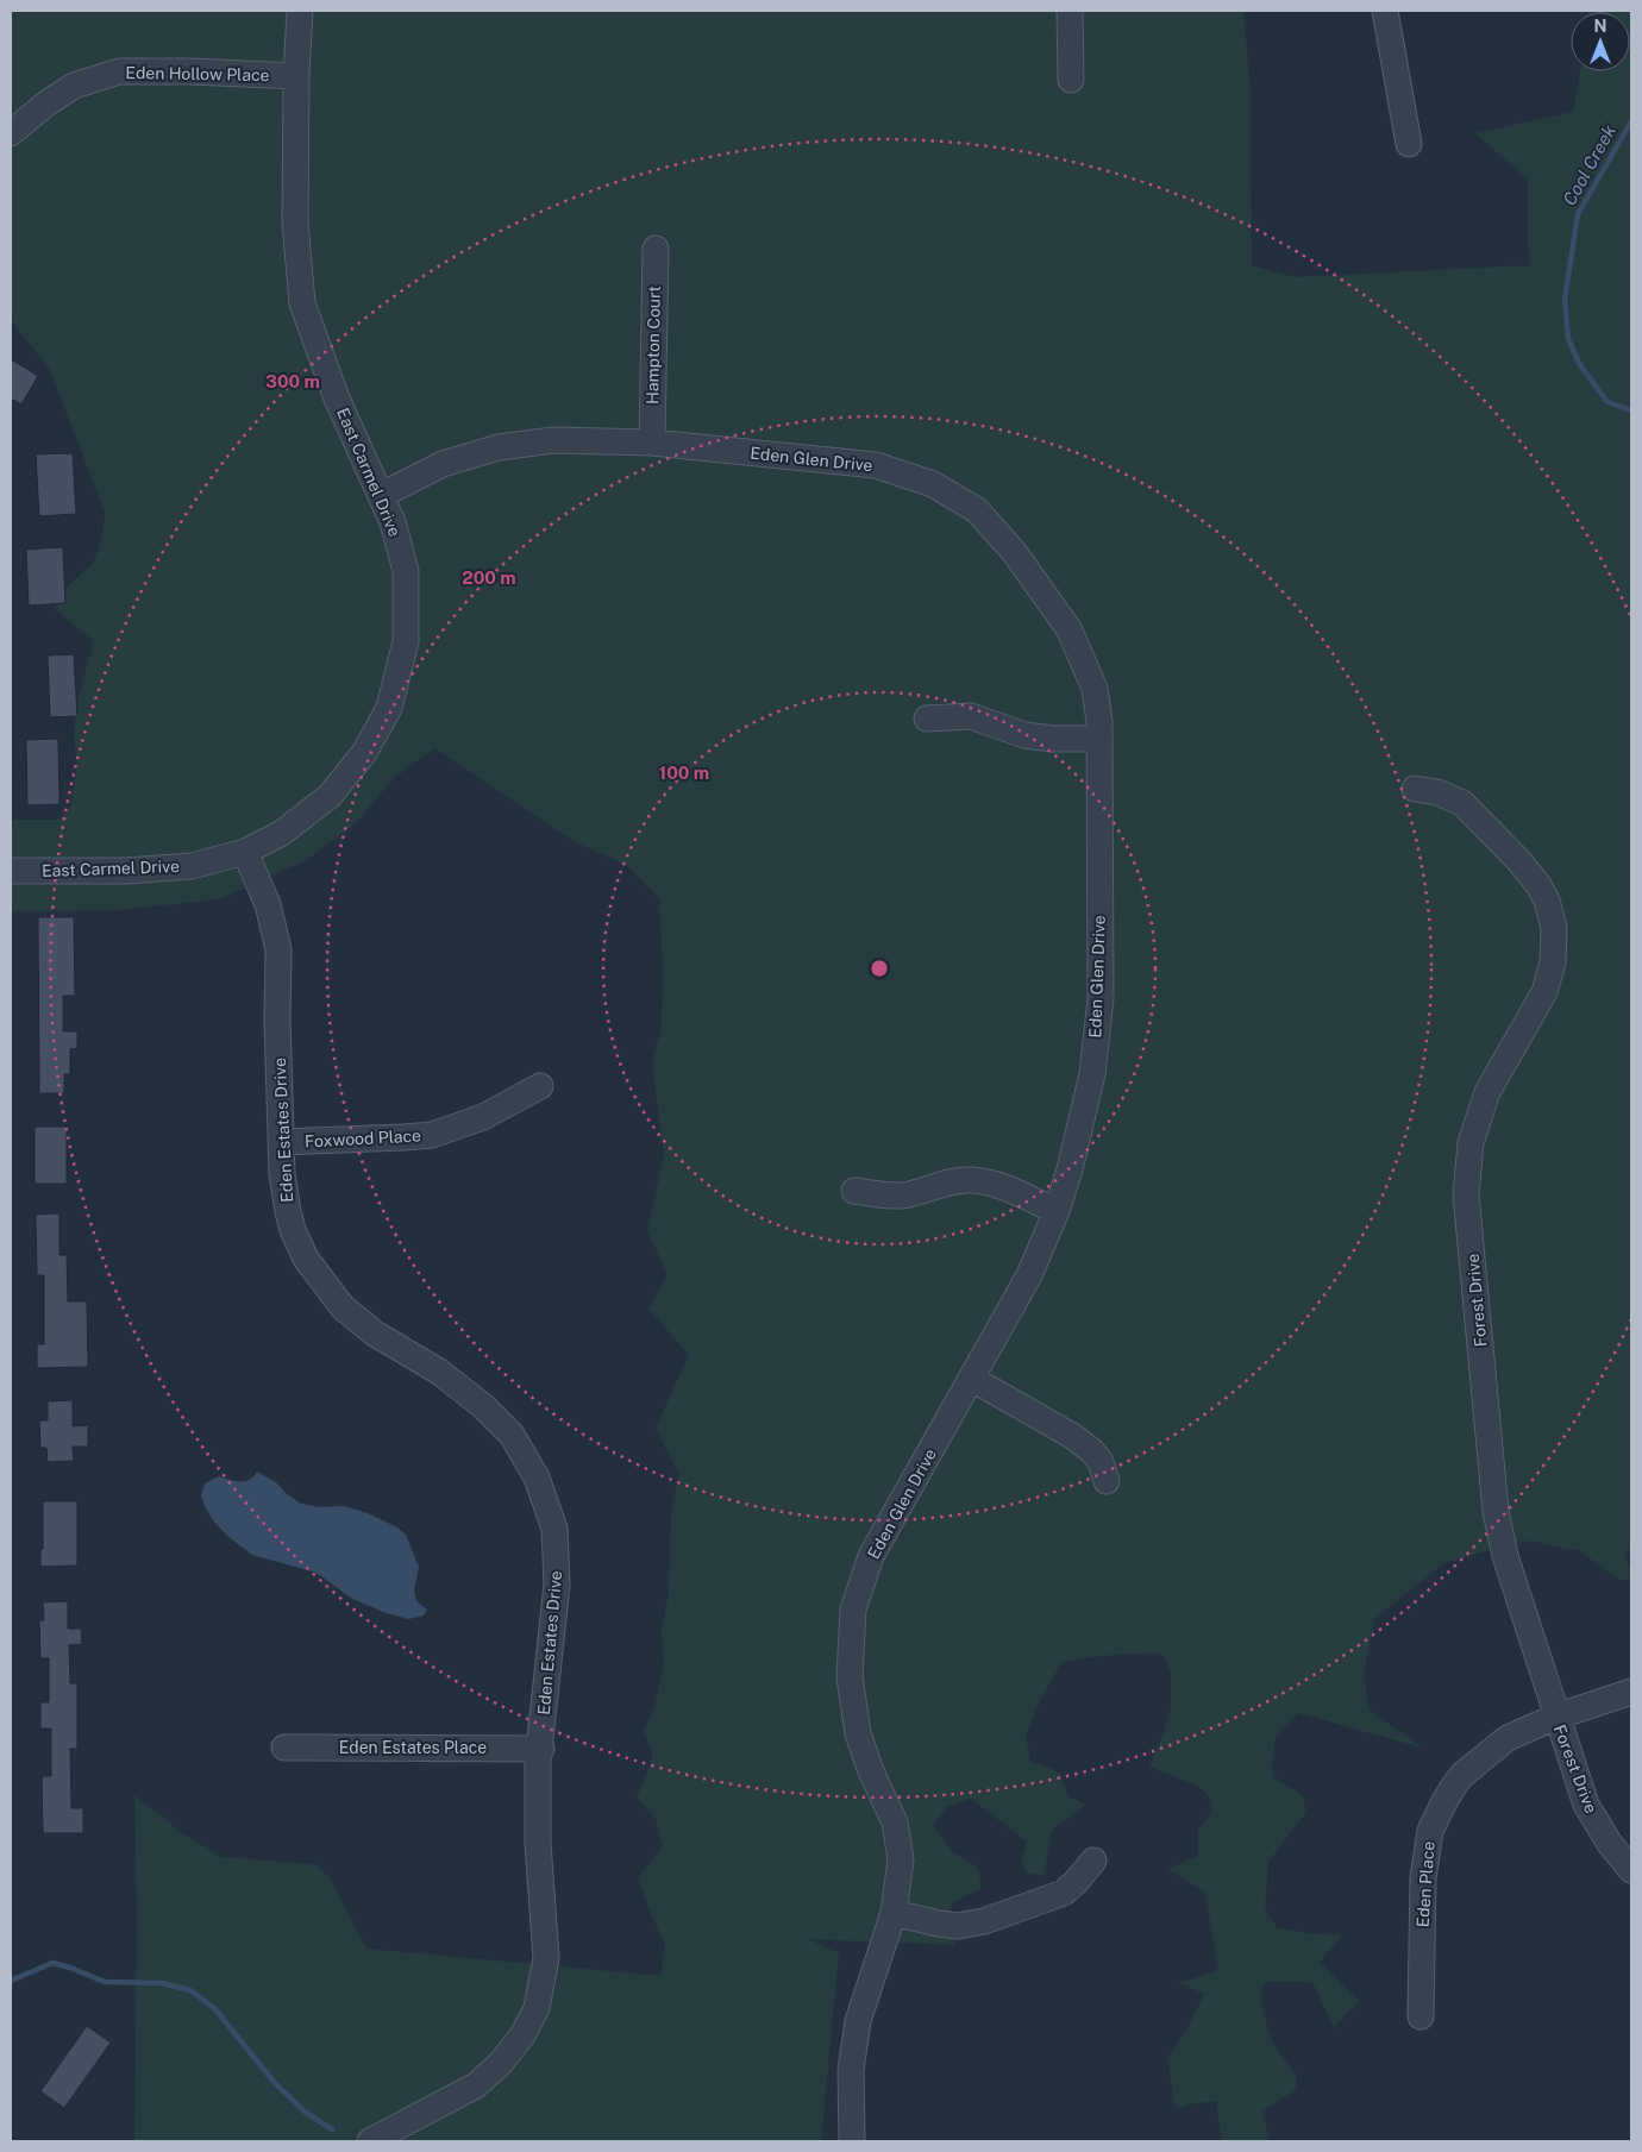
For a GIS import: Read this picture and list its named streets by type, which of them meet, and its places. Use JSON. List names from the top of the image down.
{
  "streets": {
    "street": [
      "Eden Hollow Place",
      "Hampton Court",
      "Eden Glen Drive",
      "East Carmel Drive",
      "Eden Estates Drive",
      "Foxwood Place",
      "Forest Drive",
      "Eden Estates Place",
      "Eden Place"
    ]
  },
  "crossings": [
    ["Eden Hollow Place", "East Carmel Drive"],
    ["Hampton Court", "Eden Glen Drive"],
    ["Eden Glen Drive", "East Carmel Drive"],
    ["East Carmel Drive", "Eden Estates Drive"],
    ["Eden Estates Drive", "Foxwood Place"],
    ["Eden Estates Drive", "Eden Estates Place"],
    ["Forest Drive", "Eden Place"]
  ],
  "water": ["Cool Creek"],
  "north": "top",
  "rings": ["300 m", "200 m", "100 m"]
}
